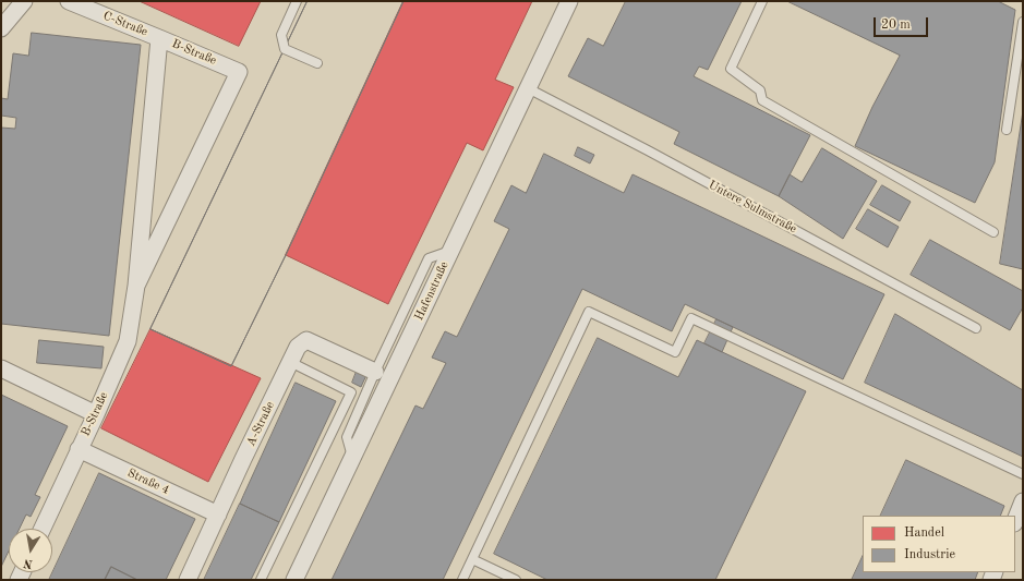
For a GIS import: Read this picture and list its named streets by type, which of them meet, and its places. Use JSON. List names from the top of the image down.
{
  "streets": {
    "street": [
      "C-Straße",
      "B-Straße",
      "Hafenstraße",
      "A-Straße",
      "Straße 4"
    ],
    "lane": ["Untere Sulmstraße"]
  },
  "crossings": [
    ["C-Straße", "B-Straße"],
    ["B-Straße", "Straße 4"],
    ["Untere Sulmstraße", "Hafenstraße"],
    ["A-Straße", "Straße 4"]
  ],
  "legend": ["Handel", "Industrie"],
  "scale_bar": "20 m",
  "north": "bottom"
}
